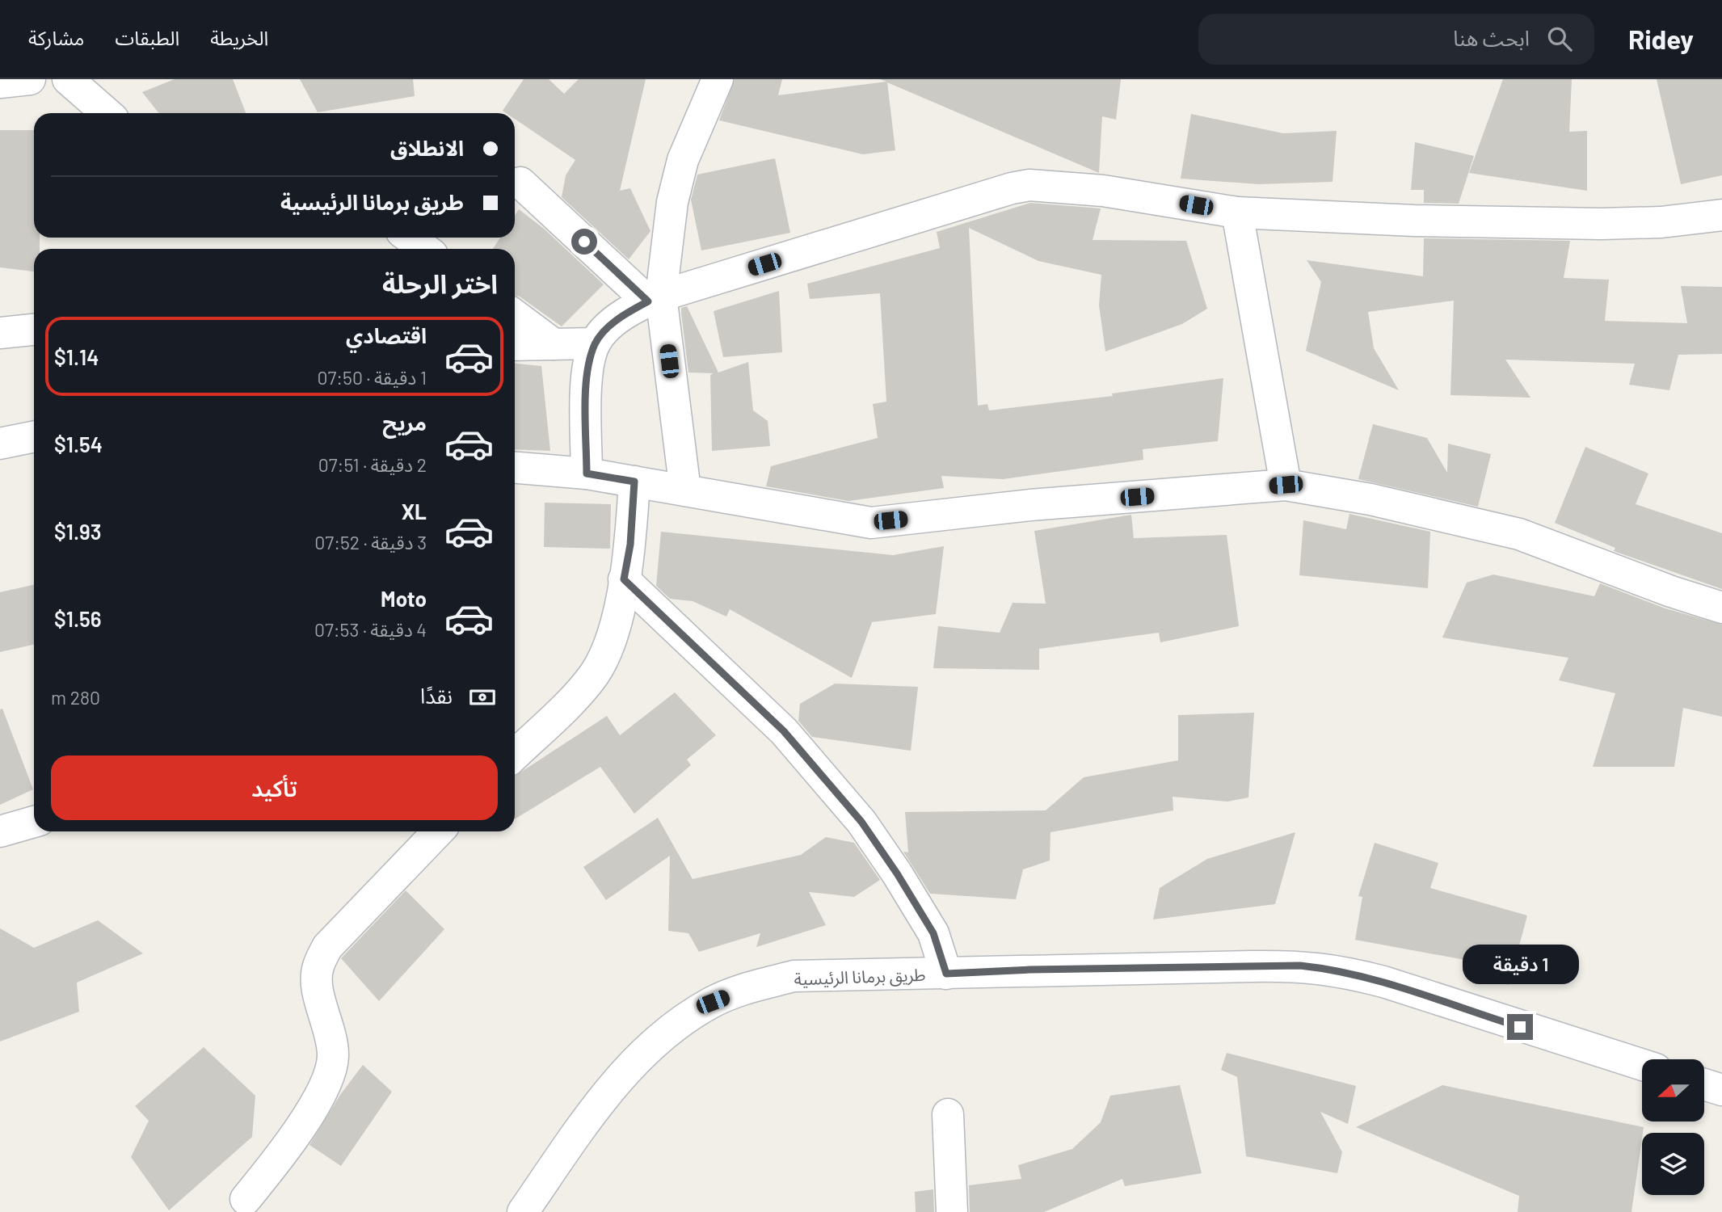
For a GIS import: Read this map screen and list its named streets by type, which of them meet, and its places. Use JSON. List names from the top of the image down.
{
  "streets": {
    "street": ["طريق برمانا الرئيسية"]
  },
  "north": "left",
  "page": {
    "header": "Ridey",
    "search": "ابحث هنا",
    "nav": ["الخريطة", "الطبقات", "مشاركة"],
    "banner": ["الانطلاق", "طريق برمانا الرئيسية"],
    "heading": "اختر الرحلة",
    "list": [
      {
        "name": "اقتصادي",
        "note": "1 دقيقة · 07:50",
        "value": "$1.14"
      },
      {
        "name": "مريح",
        "note": "2 دقيقة · 07:51",
        "value": "$1.54"
      },
      {
        "name": "XL",
        "note": "3 دقيقة · 07:52",
        "value": "$1.93"
      },
      {
        "name": "Moto",
        "note": "4 دقيقة · 07:53",
        "value": "$1.56"
      }
    ],
    "pay": ["نقدًا", "280 m"],
    "buttons": "تأكيد",
    "bubble": "1 دقيقة"
  }
}
